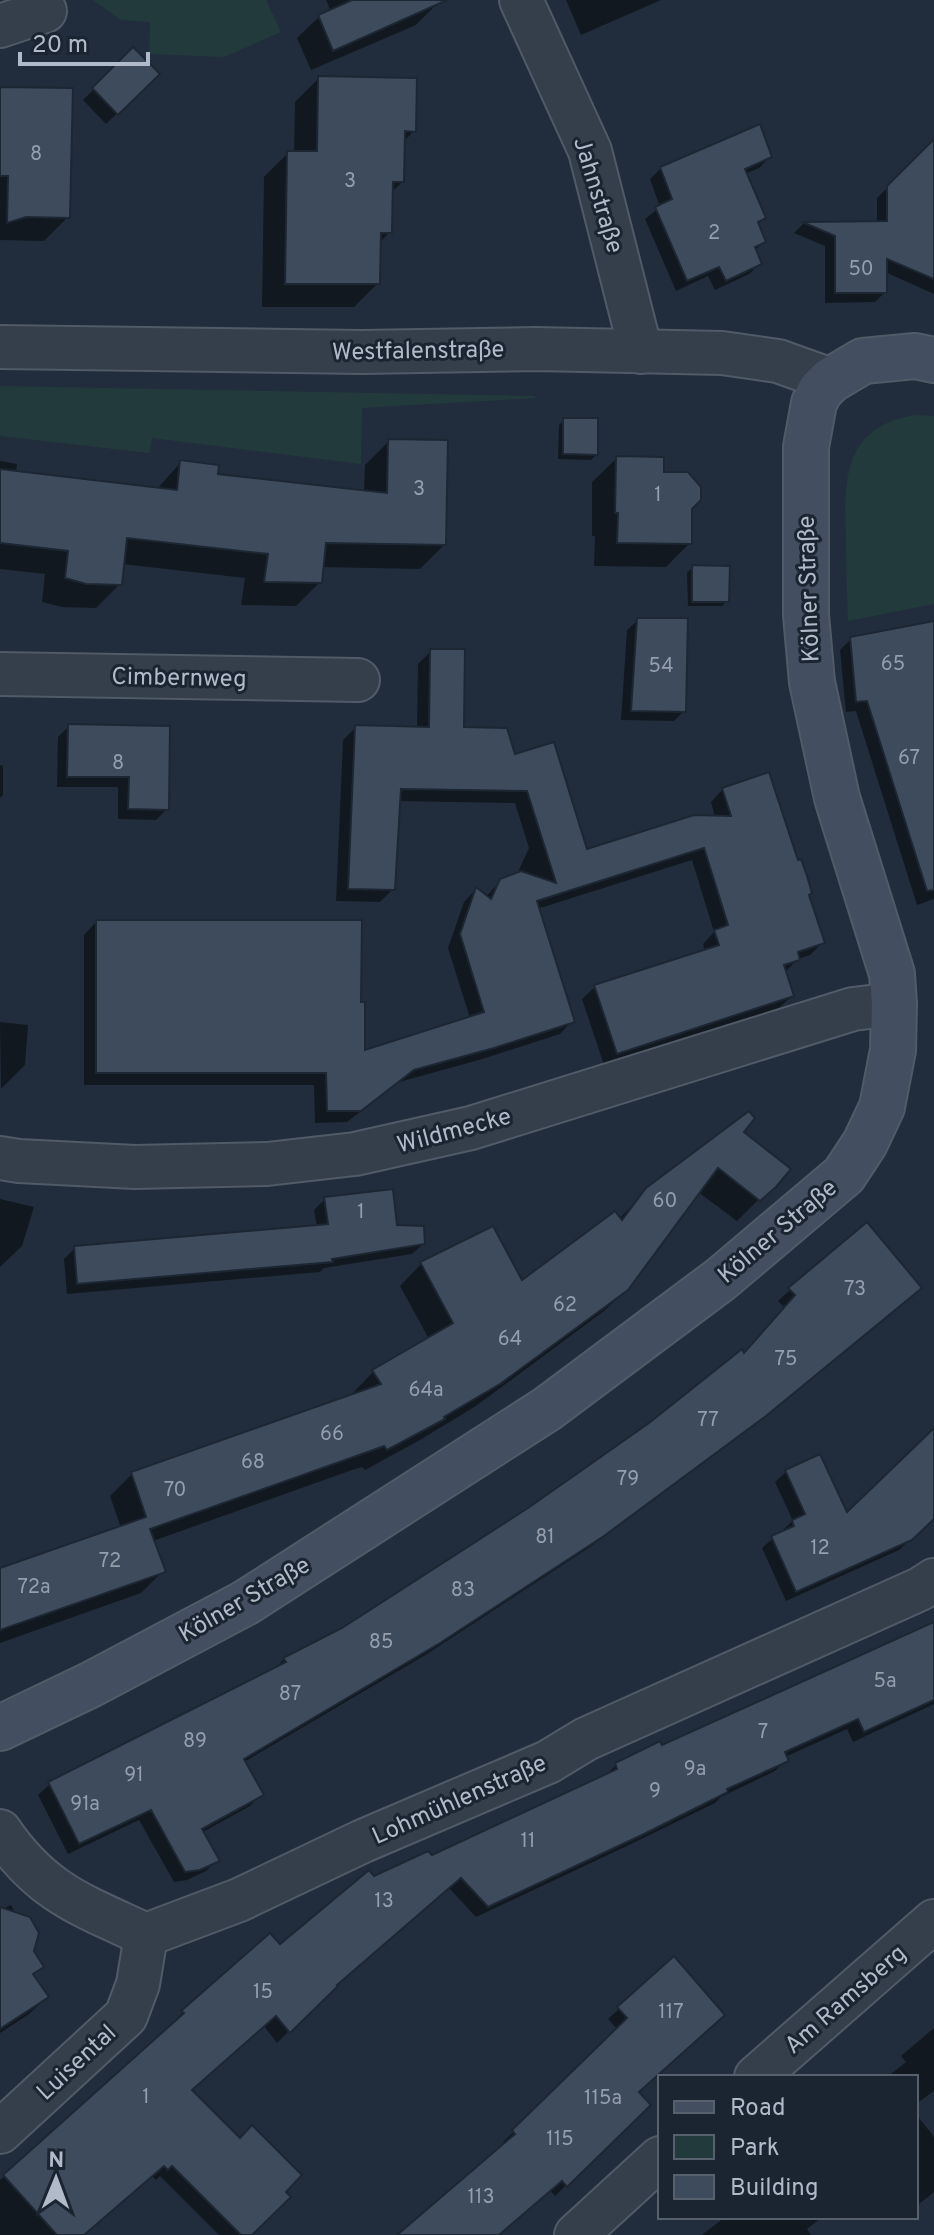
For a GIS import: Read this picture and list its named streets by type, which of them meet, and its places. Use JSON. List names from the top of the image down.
{
  "streets": {
    "main road": ["Kölner Straße"],
    "street": [
      "Jahnstraße",
      "Westfalenstraße",
      "Cimbernweg",
      "Wildmecke",
      "Lohmühlenstraße",
      "Am Ramsberg",
      "Luisental"
    ]
  },
  "crossings": [
    ["Jahnstraße", "Westfalenstraße"],
    ["Westfalenstraße", "Kölner Straße"],
    ["Kölner Straße", "Wildmecke"],
    ["Lohmühlenstraße", "Luisental"]
  ],
  "house_numbers": [
    "8",
    "3",
    "2",
    "50",
    "3",
    "1",
    "65",
    "54",
    "67",
    "8",
    "60",
    "1",
    "73",
    "62",
    "64",
    "75",
    "64a",
    "77",
    "66",
    "68",
    "79",
    "70",
    "81",
    "12",
    "72",
    "72a",
    "83",
    "85",
    "5a",
    "87",
    "7",
    "89",
    "9a",
    "91",
    "9",
    "91a",
    "11",
    "13",
    "15",
    "117",
    "1",
    "115a",
    "115",
    "113"
  ],
  "legend": ["Road", "Park", "Building"],
  "scale_bar": "20 m",
  "north": "top"
}
